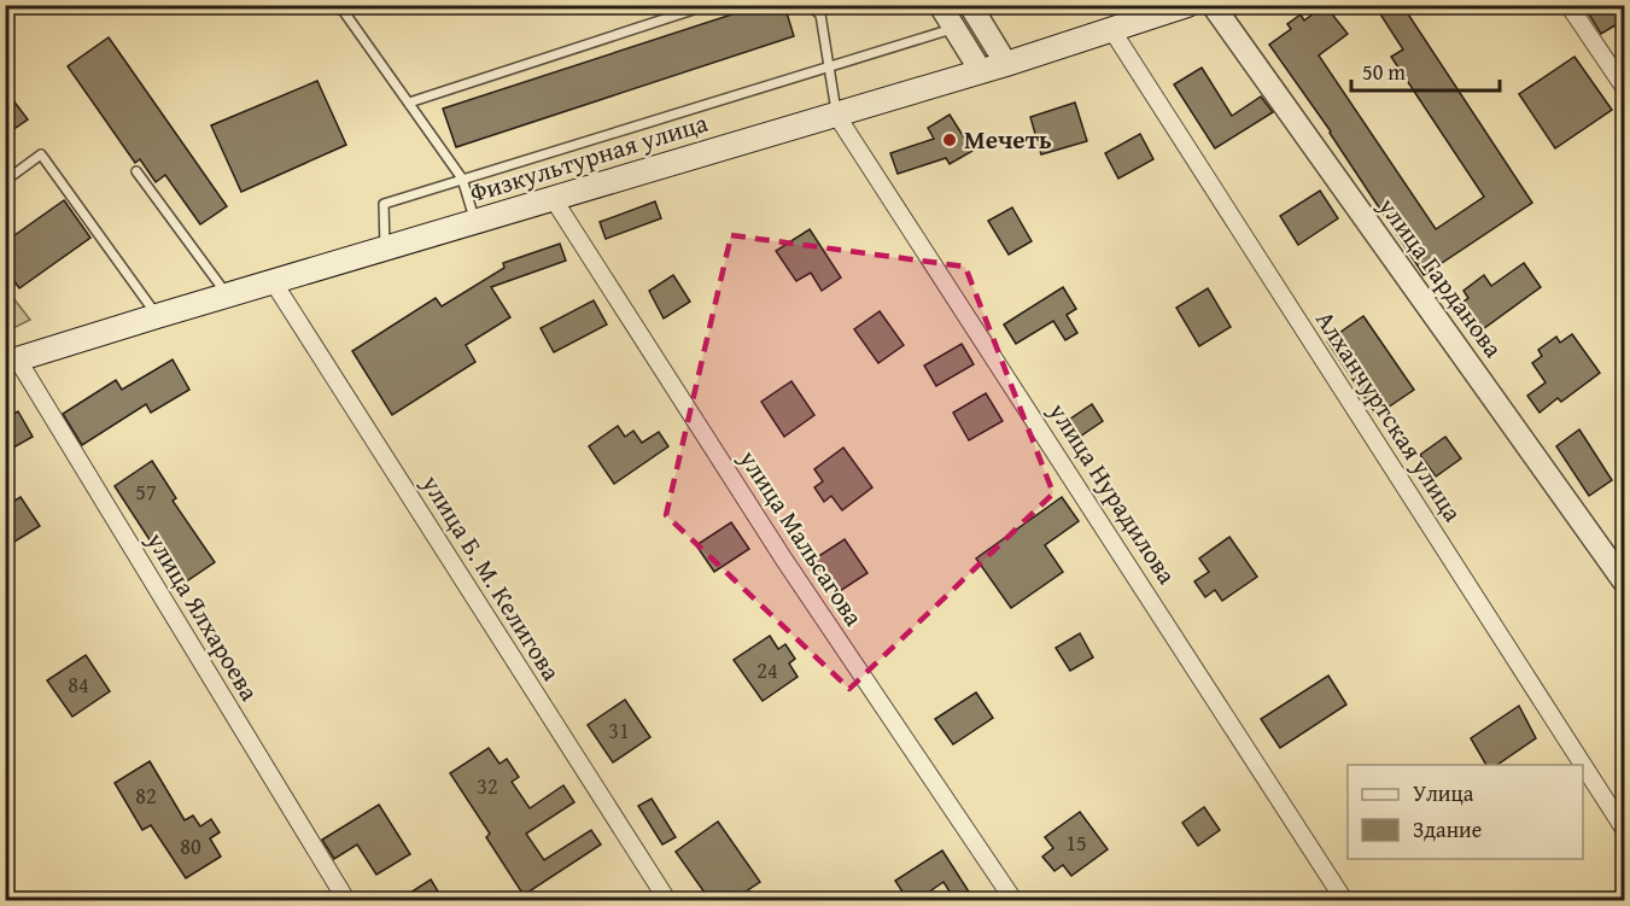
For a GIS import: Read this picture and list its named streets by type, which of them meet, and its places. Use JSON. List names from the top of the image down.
{
  "streets": {
    "main road": ["Физкультурная улица"],
    "street": [
      "улица Гарданова",
      "Алханчуртская улица",
      "улица Нурадилова",
      "улица Мальсагова",
      "улица Б. М. Келигова",
      "улица Ялхароева"
    ]
  },
  "crossings": [
    ["Физкультурная улица", "Алханчуртская улица"],
    ["Физкультурная улица", "улица Нурадилова"],
    ["Физкультурная улица", "улица Мальсагова"],
    ["Физкультурная улица", "улица Б. М. Келигова"],
    ["Физкультурная улица", "улица Ялхароева"]
  ],
  "places": ["Мечеть"],
  "house_numbers": [
    "57",
    "24",
    "84",
    "31",
    "32",
    "82",
    "15",
    "80"
  ],
  "legend": ["Улица", "Здание"],
  "scale_bar": "50 m"
}
